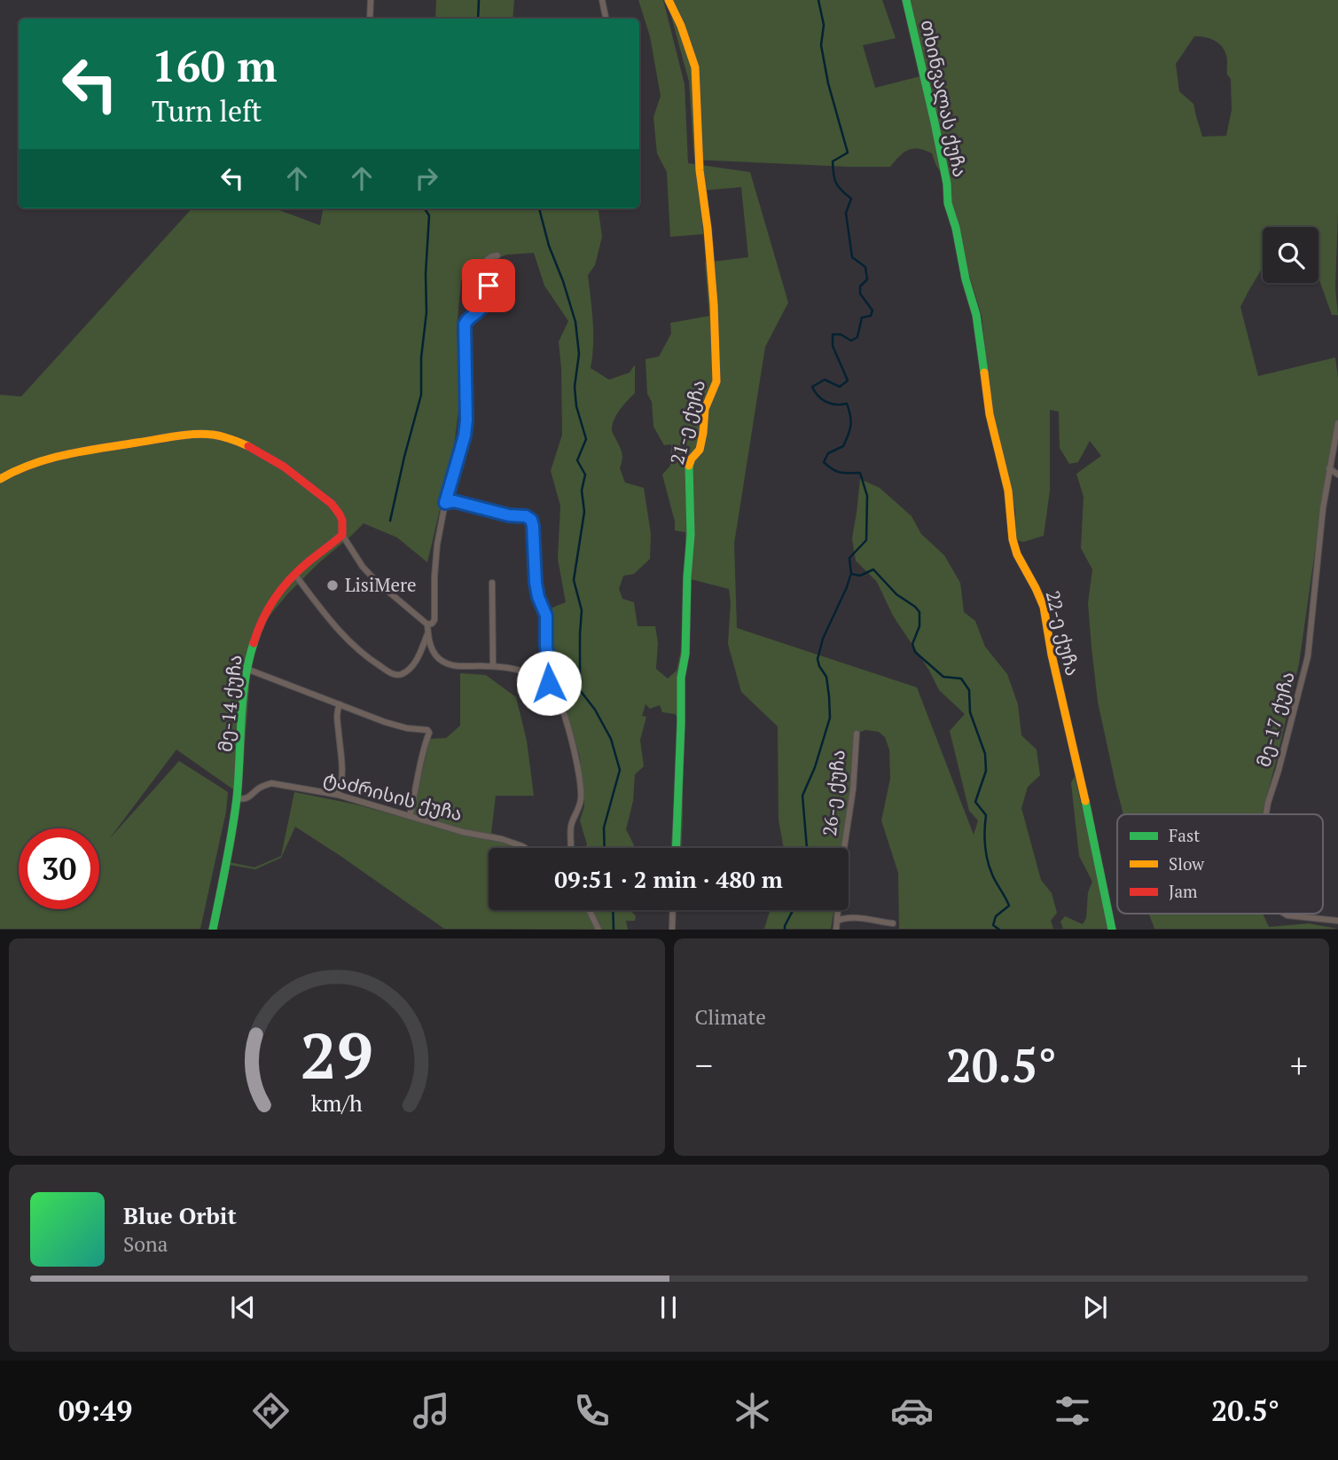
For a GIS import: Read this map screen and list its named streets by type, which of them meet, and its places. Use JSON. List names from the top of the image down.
{
  "streets": {
    "street": [
      "თხინვალას ქუჩა",
      "21-ე ქუჩა",
      "22-ე ქუჩა",
      "მე-14 ქუჩა",
      "მე-17 ქუჩა",
      "26-ე ქუჩა",
      "ტაძრისის ქუჩა"
    ]
  },
  "crossings": [
    ["თხინვალას ქუჩა", "22-ე ქუჩა"],
    ["მე-14 ქუჩა", "ტაძრისის ქუჩა"]
  ],
  "places": ["LisiMere"],
  "legend": ["Fast", "Slow", "Jam"],
  "page": {
    "turn": ["160 m", "Turn left"],
    "limit": "30",
    "trip": "09:51 · 2 min · 480 m",
    "tile": "Climate",
    "heat": ["−", "20.5°", "+"],
    "song": ["Blue Orbit", "Sona"],
    "tabs": ["09:49", "20.5°"],
    "gauge": ["29", "km/h"]
  }
}
